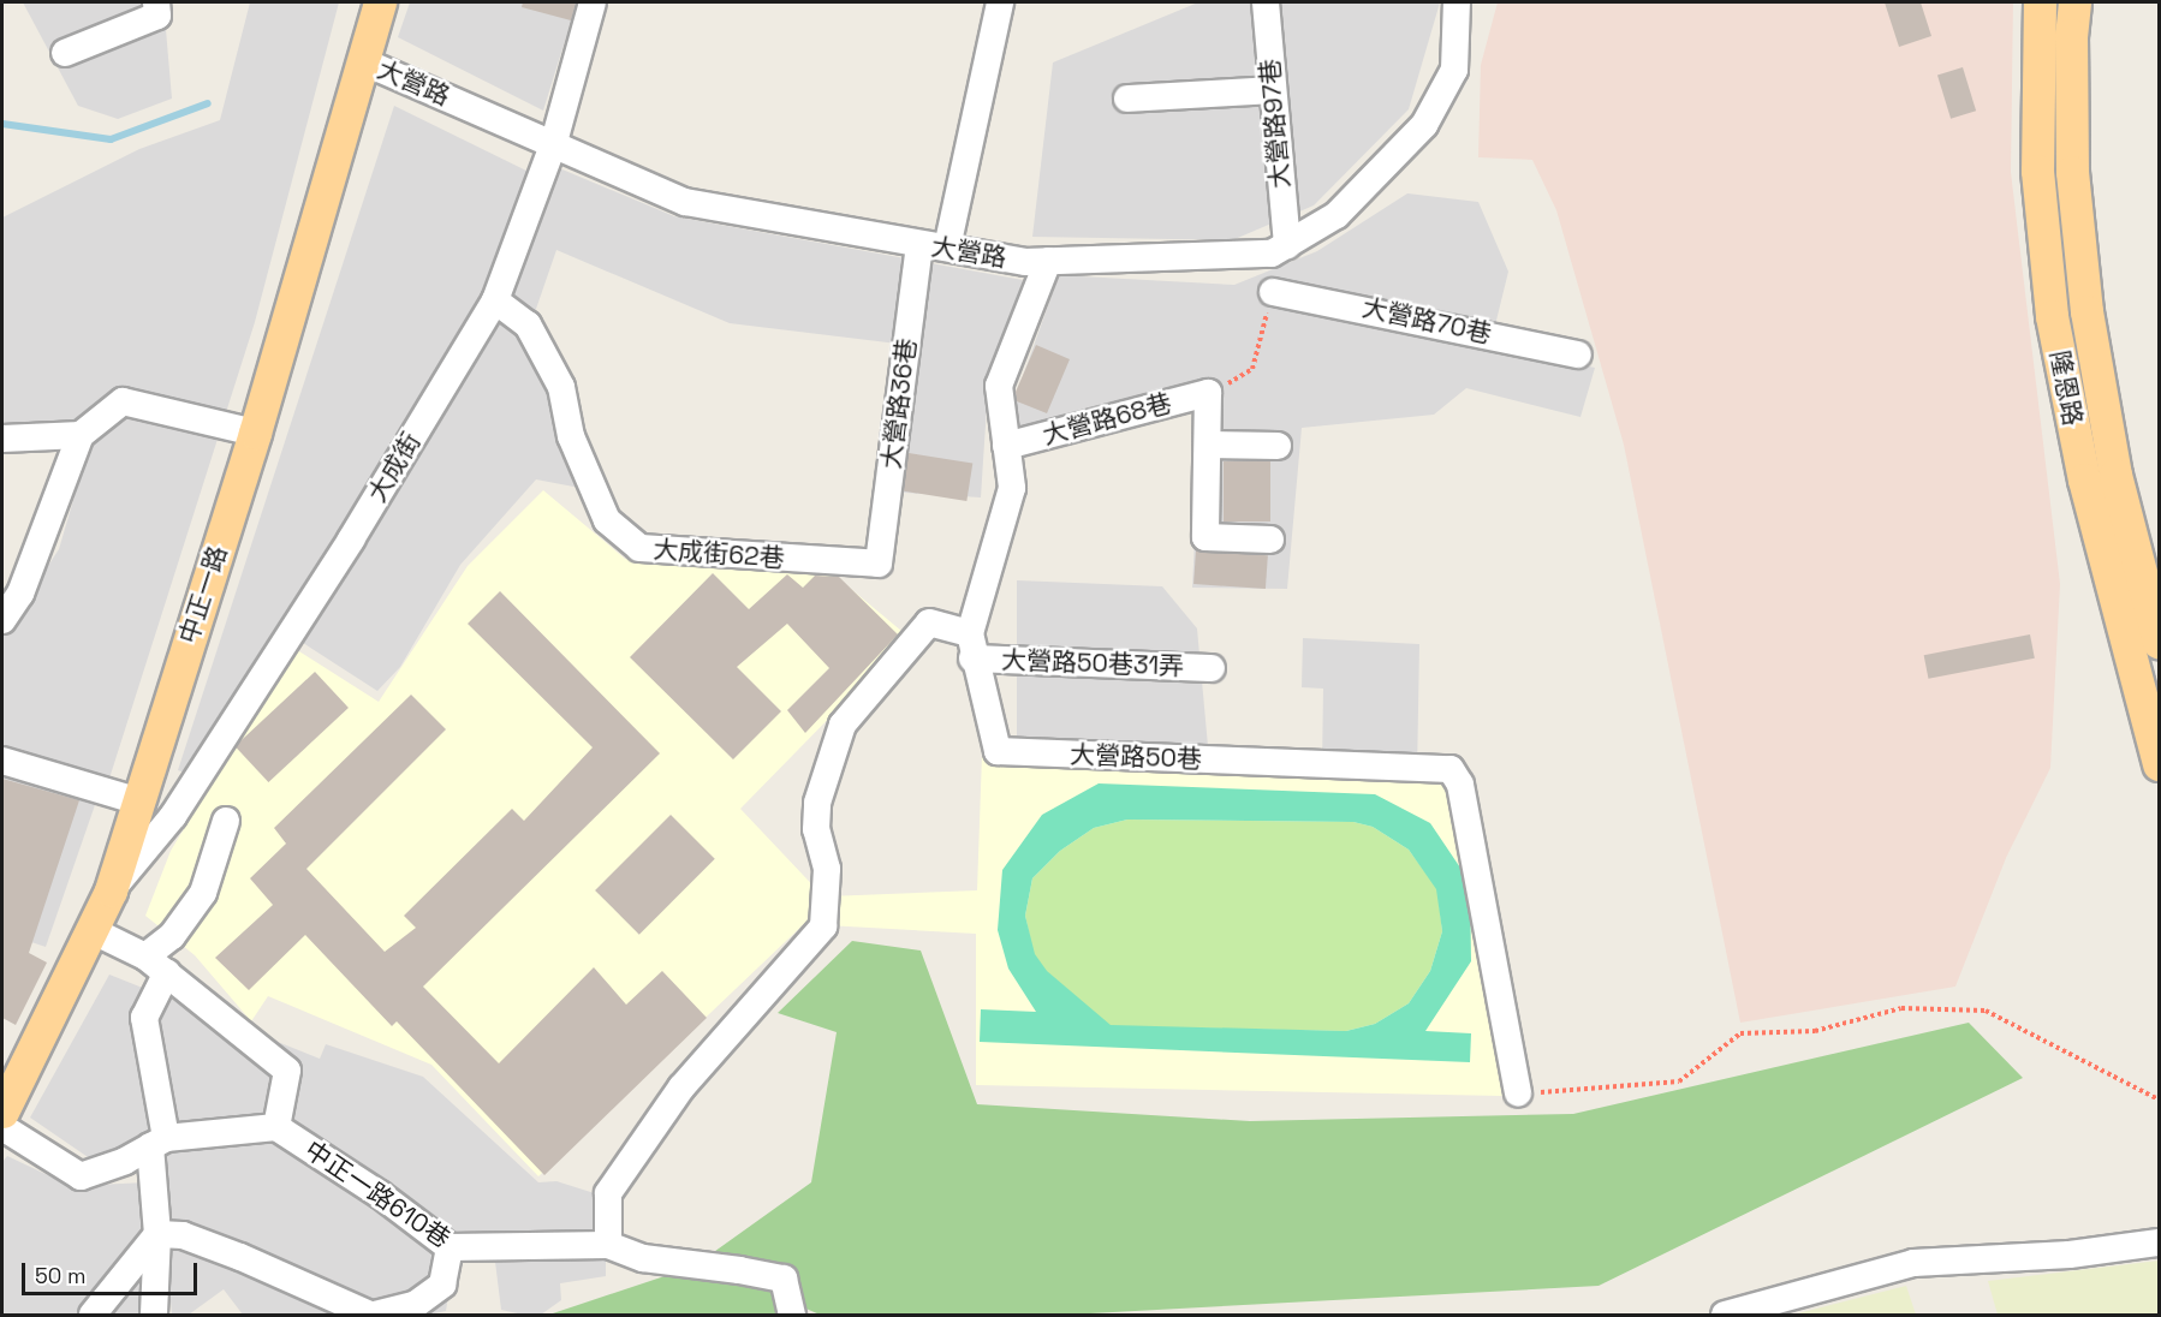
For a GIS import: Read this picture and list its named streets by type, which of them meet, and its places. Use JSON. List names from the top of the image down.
{
  "streets": {
    "main road": ["隆恩路", "中正一路"],
    "street": [
      "大營路",
      "大營路97巷",
      "大營路70巷",
      "大營路36巷",
      "大營路68巷",
      "大成街",
      "大成街62巷",
      "大營路50巷31弄",
      "大營路50巷",
      "中正一路610巷"
    ]
  },
  "crossings": [
    ["大營路", "大營路97巷"],
    ["大營路", "大營路36巷"],
    ["大營路", "大成街"],
    ["大營路", "中正一路"],
    ["大營路36巷", "大成街62巷"],
    ["大成街", "大成街62巷"],
    ["大成街", "中正一路"],
    ["大營路50巷31弄", "大營路50巷"],
    ["大營路50巷31弄", "中正一路610巷"]
  ],
  "scale_bar": "50 m"
}
